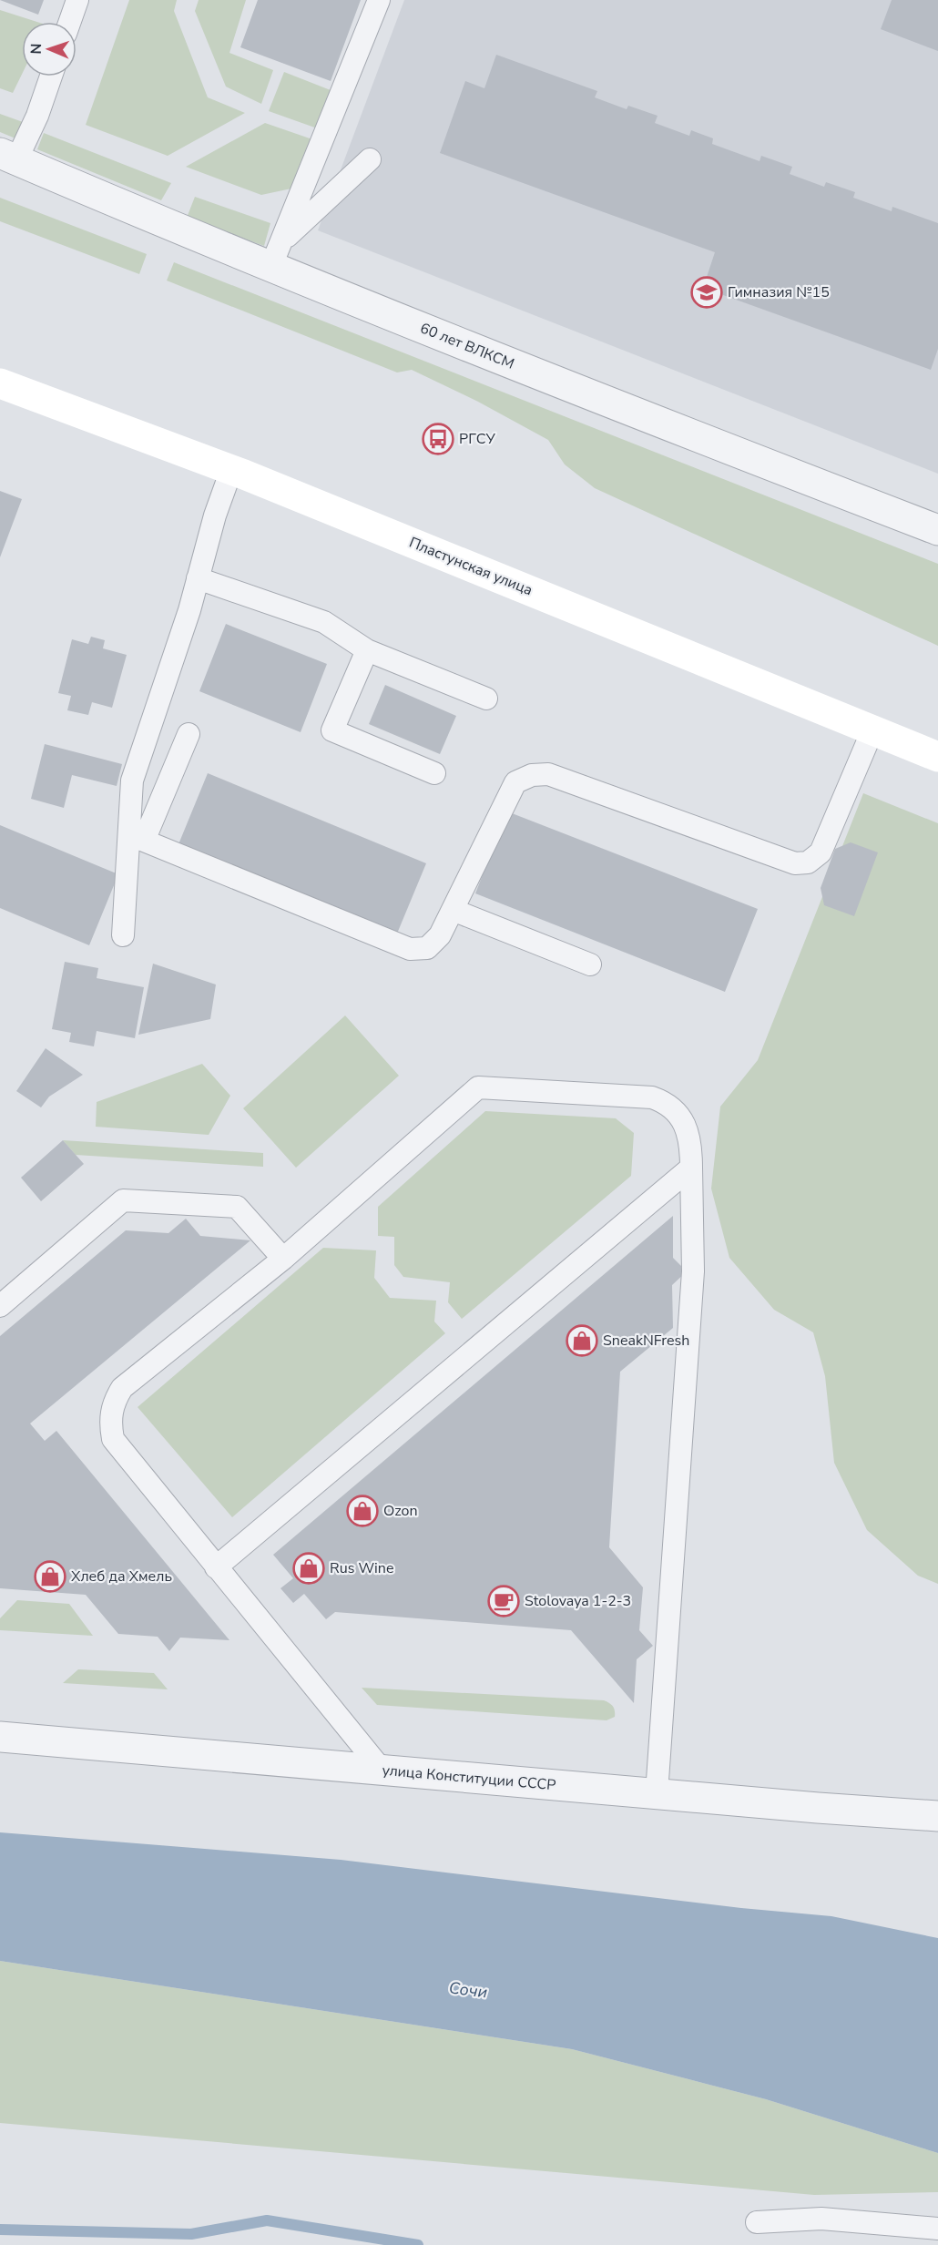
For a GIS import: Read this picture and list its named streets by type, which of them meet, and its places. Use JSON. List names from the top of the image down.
{
  "streets": {
    "main road": ["Пластунская улица"],
    "street": ["60 лет ВЛКСМ", "улица Конституции СССР"]
  },
  "water": ["Сочи"],
  "places": {
    "school or university": ["Гимназия №15"],
    "bus stop": ["РГСУ"],
    "shop": [
      "SneakNFresh",
      "Ozon",
      "Rus Wine",
      "Хлеб да Хмель"
    ],
    "cafe": ["Stolovaya 1-2-3"]
  },
  "north": "left"
}
